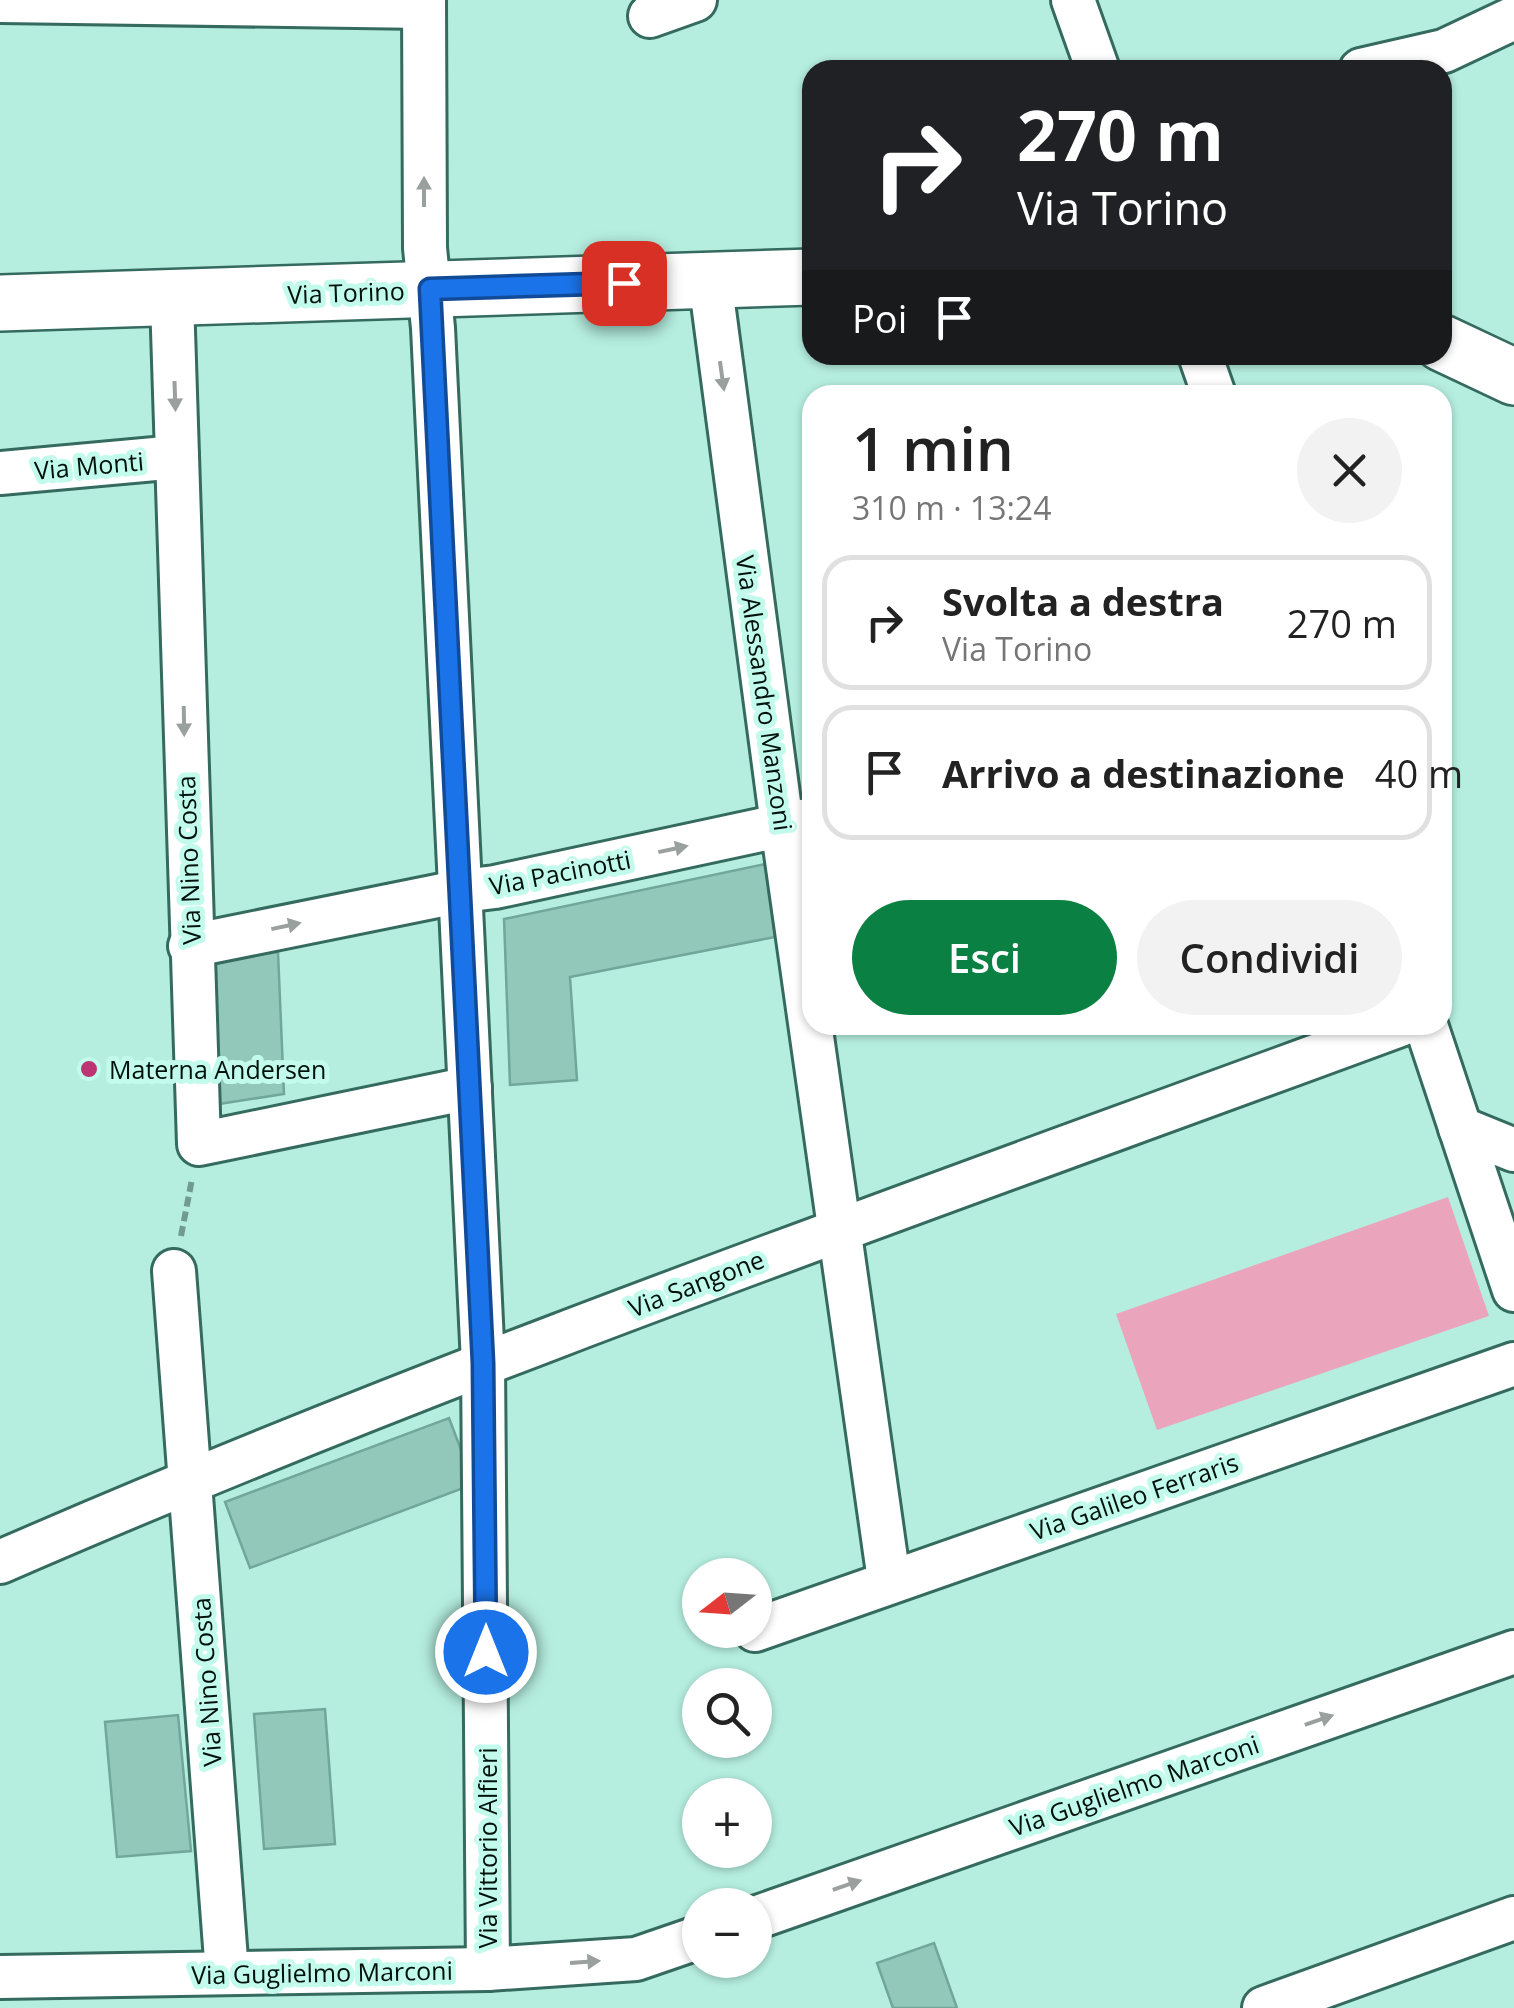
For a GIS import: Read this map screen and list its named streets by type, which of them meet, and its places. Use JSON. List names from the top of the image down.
{
  "streets": {
    "main road": ["Via Torino"],
    "street": [
      "Via Monti",
      "Via Alessandro Manzoni",
      "Via Nino Costa",
      "Via Pacinotti",
      "Via Sangone",
      "Via Galileo Ferraris",
      "Via Guglielmo Marconi",
      "Via Vittorio Alfieri"
    ]
  },
  "crossings": [
    ["Via Torino", "Via Alessandro Manzoni"],
    ["Via Torino", "Via Nino Costa"],
    ["Via Torino", "Via Vittorio Alfieri"],
    ["Via Monti", "Via Nino Costa"],
    ["Via Alessandro Manzoni", "Via Pacinotti"],
    ["Via Alessandro Manzoni", "Via Sangone"],
    ["Via Alessandro Manzoni", "Via Galileo Ferraris"],
    ["Via Nino Costa", "Via Pacinotti"],
    ["Via Nino Costa", "Via Sangone"],
    ["Via Nino Costa", "Via Guglielmo Marconi"],
    ["Via Pacinotti", "Via Vittorio Alfieri"],
    ["Via Sangone", "Via Vittorio Alfieri"],
    ["Via Guglielmo Marconi", "Via Vittorio Alfieri"]
  ],
  "one_way": ["Via Alessandro Manzoni", "Via Nino Costa", "Via Guglielmo Marconi"],
  "places": ["Materna Andersen"],
  "north": "left",
  "page": {
    "turn": ["270 m", "Via Torino"],
    "then": "Poi",
    "heading": ["1 min", "310 m · 13:24"],
    "list": [
      {
        "name": "Svolta a destra",
        "note": "Via Torino",
        "value": "270 m"
      },
      {
        "name": "Arrivo a destinazione",
        "value": "40 m"
      }
    ],
    "buttons": ["Esci", "Condividi"],
    "map_buttons": ["+", "−"]
  }
}
